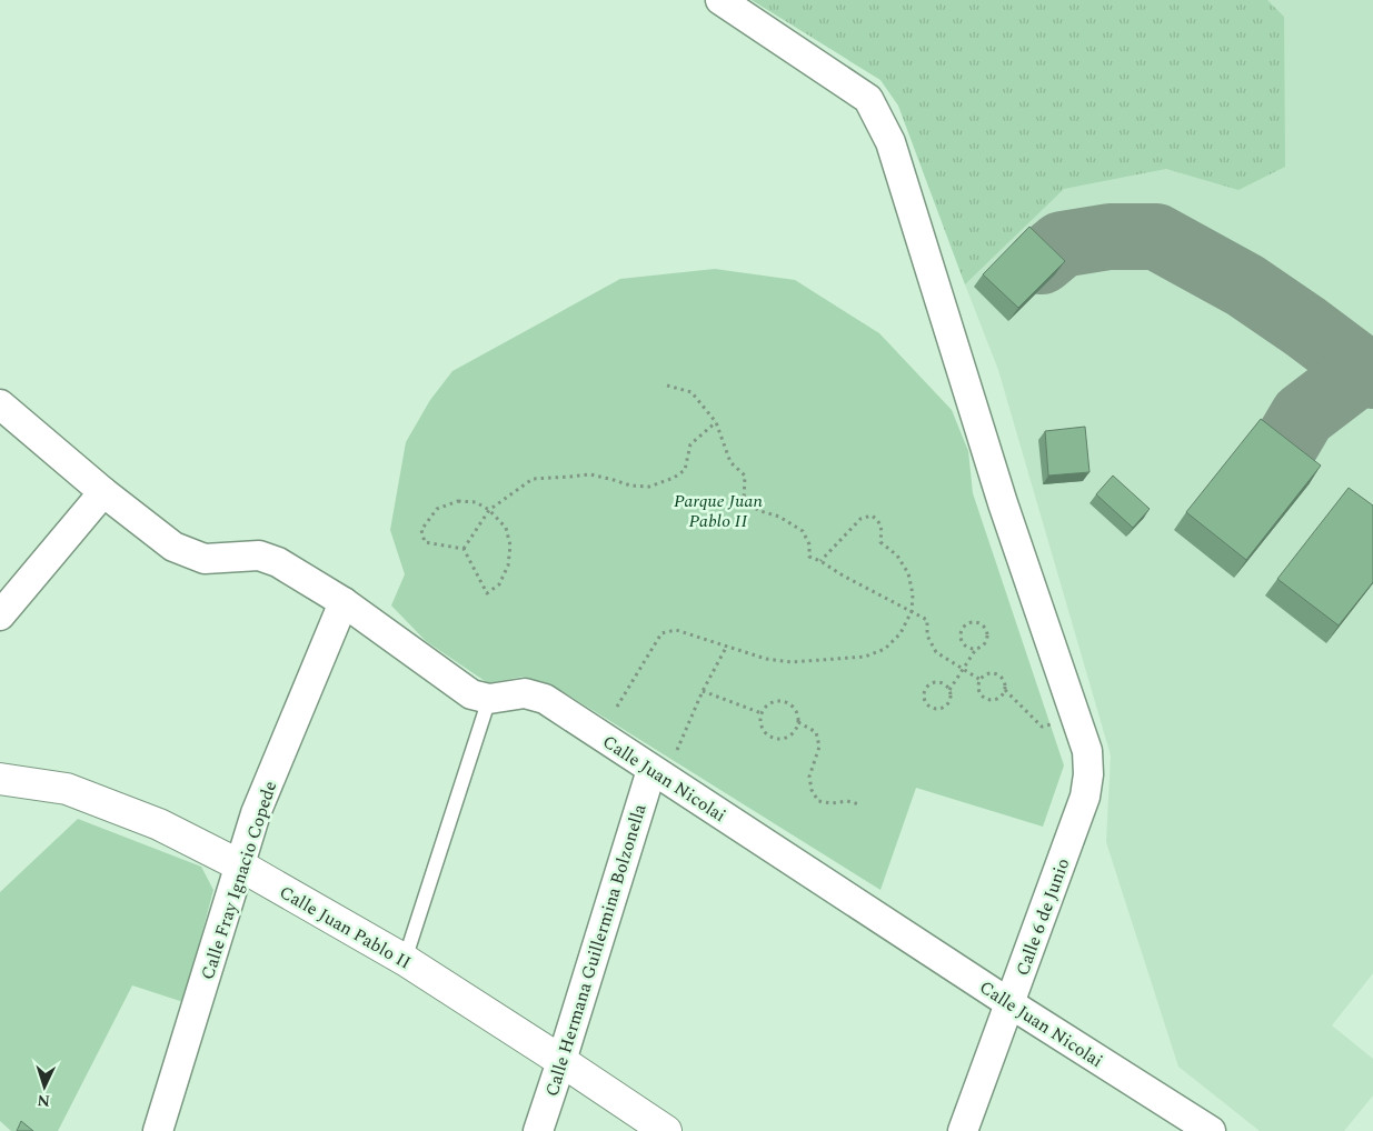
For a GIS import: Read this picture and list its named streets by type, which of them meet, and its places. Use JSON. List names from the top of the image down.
{
  "streets": {
    "street": [
      "Calle Juan Nicolai",
      "Calle Fray Ignacio Copede",
      "Calle 6 de Junio",
      "Calle Juan Pablo II",
      "Calle Hermana Guillermina Bolzonella"
    ]
  },
  "crossings": [
    ["Calle Juan Nicolai", "Calle 6 de Junio"],
    ["Calle Juan Nicolai", "Calle Hermana Guillermina Bolzonella"],
    ["Calle Fray Ignacio Copede", "Calle Juan Pablo II"],
    ["Calle Juan Pablo II", "Calle Hermana Guillermina Bolzonella"]
  ],
  "parks": ["Parque Juan Pablo II"],
  "north": "bottom"
}
